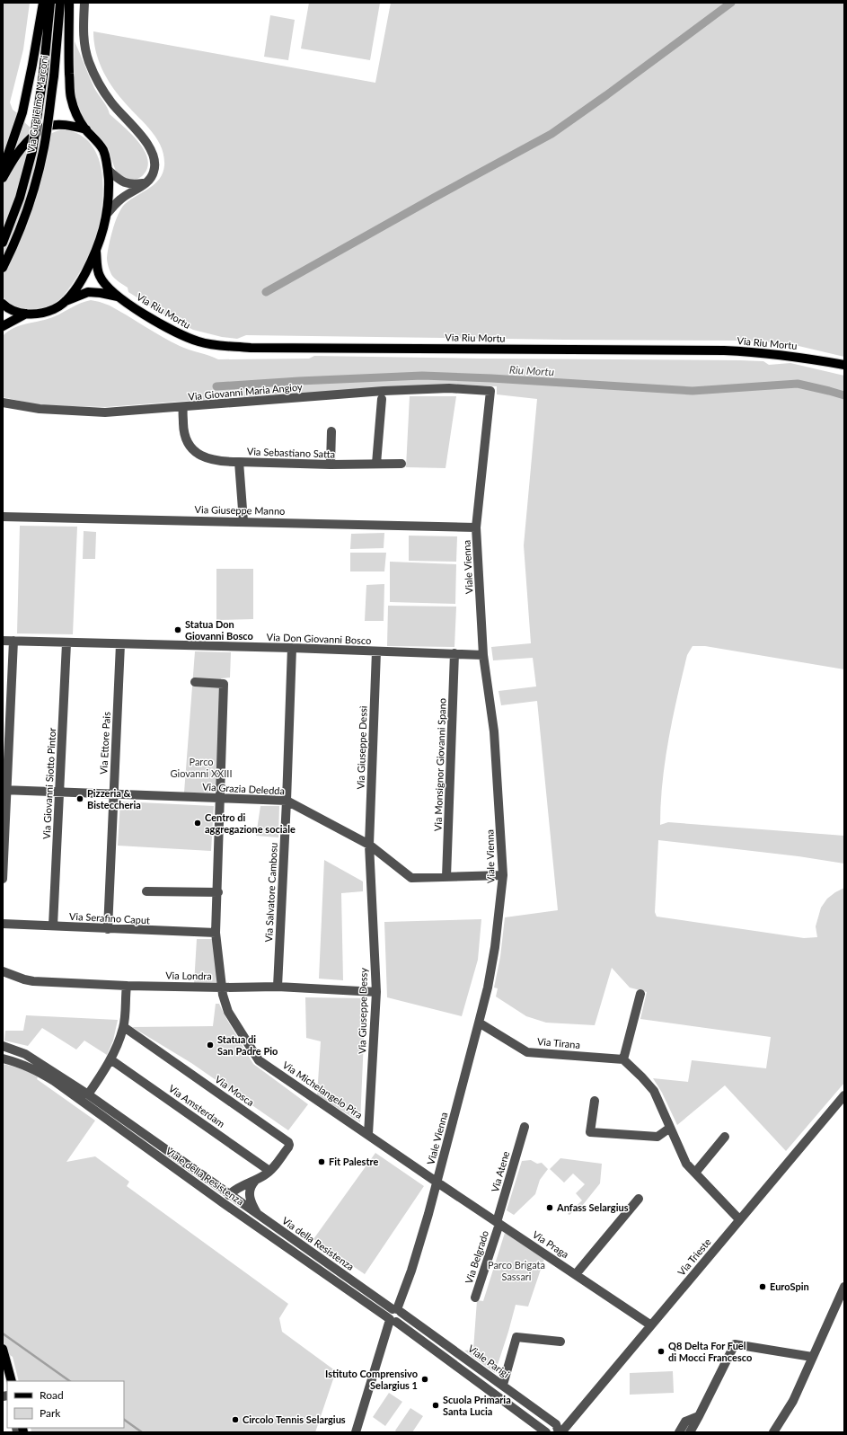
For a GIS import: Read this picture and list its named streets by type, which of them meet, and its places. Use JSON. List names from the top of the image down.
{
  "streets": {
    "main road": ["Via Guglielmo Marconi", "Via Riu Mortu"],
    "street": [
      "Via Giovanni Maria Angioy",
      "Via Sebastiano Satta",
      "Via Giuseppe Manno",
      "Viale Vienna",
      "Via Don Giovanni Bosco",
      "Via Ettore Pais",
      "Via Giuseppe Dessì",
      "Via Monsignor Giovanni Spano",
      "Via Giovanni Siotto Pintor",
      "Via Grazia Deledda",
      "Via Salvatore Cambosu",
      "Via Serafino Caput",
      "Via Londra",
      "Via Giuseppe Dessy",
      "Via Tirana",
      "Via Michelangelo Pira",
      "Via Mosca",
      "Via Amsterdam",
      "Via Atene",
      "Viale della Resistenza",
      "Via della Resistenza",
      "Via Praga",
      "Via Belgrado",
      "Via Trieste",
      "Viale Parigi"
    ]
  },
  "crossings": [
    ["Via Giovanni Maria Angioy", "Viale Vienna"],
    ["Via Sebastiano Satta", "Via Giuseppe Manno"],
    ["Via Giuseppe Manno", "Viale Vienna"],
    ["Viale Vienna", "Via Don Giovanni Bosco"],
    ["Viale Vienna", "Via Grazia Deledda"],
    ["Viale Vienna", "Via Tirana"],
    ["Viale Vienna", "Via Michelangelo Pira"],
    ["Viale Vienna", "Via della Resistenza"],
    ["Viale Vienna", "Via Praga"],
    ["Viale Vienna", "Viale Parigi"],
    ["Via Don Giovanni Bosco", "Via Ettore Pais"],
    ["Via Don Giovanni Bosco", "Via Giuseppe Dessì"],
    ["Via Don Giovanni Bosco", "Via Monsignor Giovanni Spano"],
    ["Via Don Giovanni Bosco", "Via Giovanni Siotto Pintor"],
    ["Via Don Giovanni Bosco", "Via Salvatore Cambosu"],
    ["Via Ettore Pais", "Via Grazia Deledda"],
    ["Via Ettore Pais", "Via Serafino Caput"],
    ["Via Giuseppe Dessì", "Via Grazia Deledda"],
    ["Via Giuseppe Dessì", "Via Giuseppe Dessy"],
    ["Via Monsignor Giovanni Spano", "Via Grazia Deledda"],
    ["Via Giovanni Siotto Pintor", "Via Grazia Deledda"],
    ["Via Giovanni Siotto Pintor", "Via Serafino Caput"],
    ["Via Grazia Deledda", "Via Salvatore Cambosu"],
    ["Via Grazia Deledda", "Via Giuseppe Dessy"],
    ["Via Grazia Deledda", "Via Michelangelo Pira"],
    ["Via Salvatore Cambosu", "Via Londra"],
    ["Via Serafino Caput", "Via Michelangelo Pira"],
    ["Via Londra", "Via Giuseppe Dessy"],
    ["Via Londra", "Via Michelangelo Pira"],
    ["Via Giuseppe Dessy", "Via Michelangelo Pira"],
    ["Via Michelangelo Pira", "Via Praga"],
    ["Via Mosca", "Via Amsterdam"],
    ["Via Mosca", "Viale della Resistenza"],
    ["Via Mosca", "Via della Resistenza"],
    ["Via Atene", "Via Praga"],
    ["Via Atene", "Via Belgrado"],
    ["Viale della Resistenza", "Via della Resistenza"],
    ["Via della Resistenza", "Viale Parigi"],
    ["Via Praga", "Via Belgrado"],
    ["Via Praga", "Via Trieste"],
    ["Via Trieste", "Viale Parigi"]
  ],
  "water": ["Riu Mortu"],
  "parks": ["Parco Giovanni XXIII", "Parco Brigata Sassari"],
  "places": [
    "Statua Don Giovanni Bosco",
    "Pizzeria & Bisteccheria",
    "Centro di aggregazione sociale",
    "Statua di San Padre Pio",
    "Fit Palestre",
    "Anfass Selargius",
    "EuroSpin",
    "Q8 Delta For Fuel di Mocci Francesco",
    "Istituto Comprensivo Selargius 1",
    "Scuola Primaria Santa Lucia",
    "Circolo Tennis Selargius"
  ],
  "legend": ["Road", "Park"]
}
